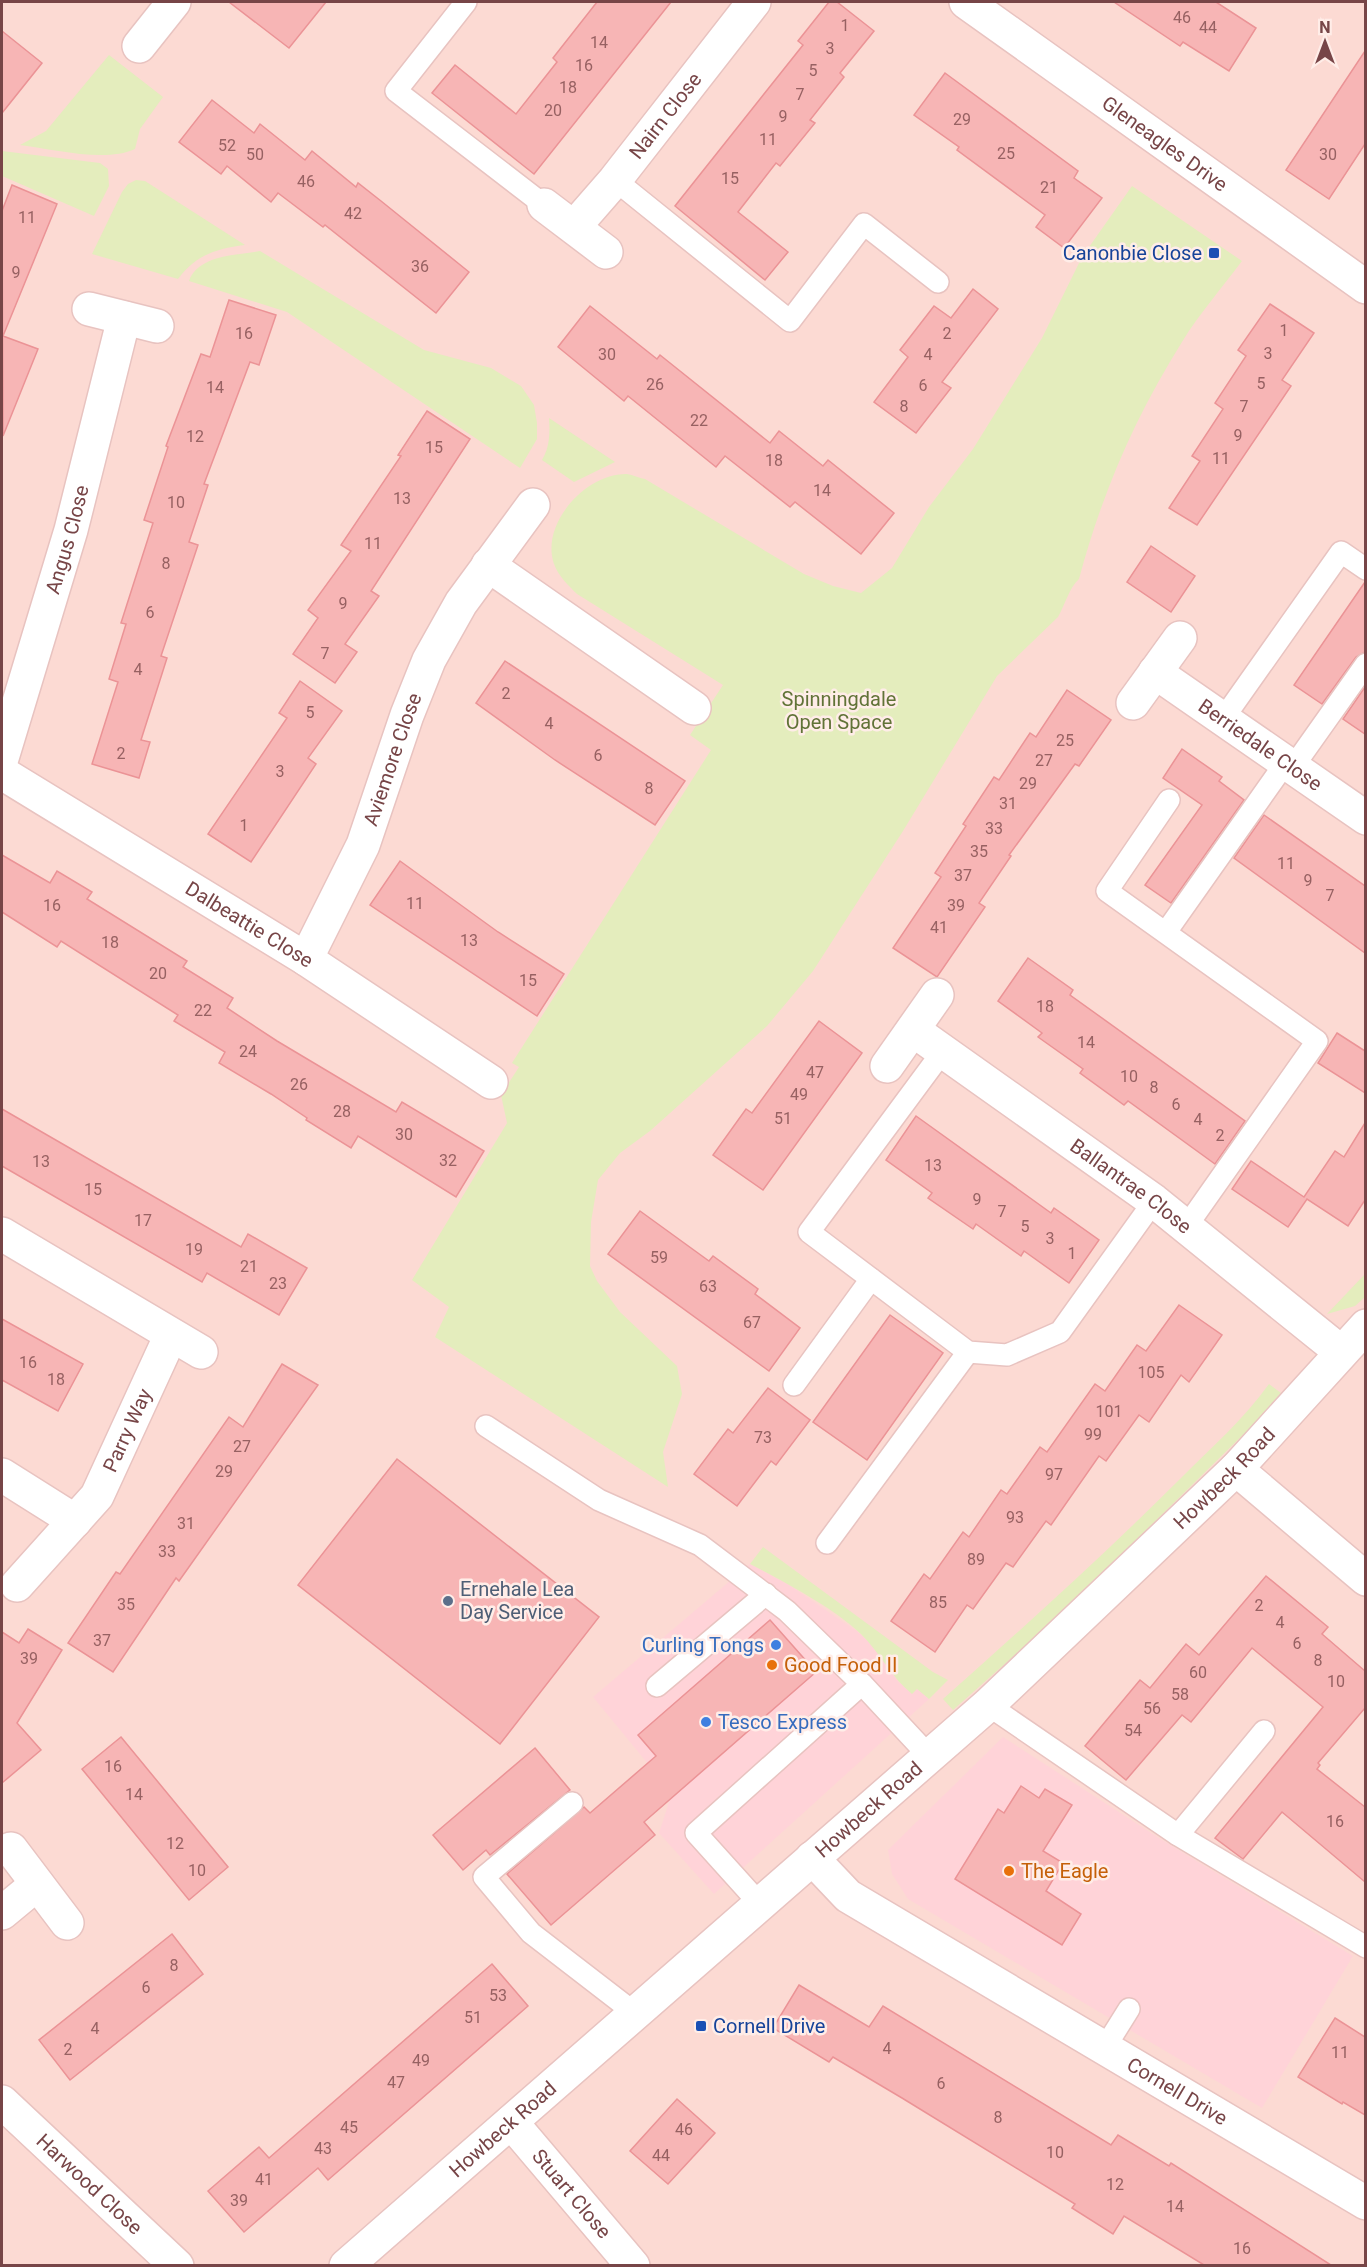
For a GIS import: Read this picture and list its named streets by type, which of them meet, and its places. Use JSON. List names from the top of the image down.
{
  "streets": {
    "street": [
      "Nairn Close",
      "Gleneagles Drive",
      "Angus Close",
      "Berriedale Close",
      "Aviemore Close",
      "Dalbeattie Close",
      "Ballantrae Close",
      "Parry Way",
      "Howbeck Road",
      "Cornell Drive",
      "Harwood Close",
      "Stuart Close"
    ]
  },
  "crossings": [
    ["Aviemore Close", "Dalbeattie Close"],
    ["Ballantrae Close", "Howbeck Road"],
    ["Howbeck Road", "Cornell Drive"],
    ["Howbeck Road", "Stuart Close"]
  ],
  "parks": ["Spinningdale Open Space"],
  "places": {
    "transit": ["Canonbie Close", "Cornell Drive"],
    "other": [
      "Ernehale Lea Day Service",
      "Curling Tongs",
      "Good Food II",
      "Tesco Express",
      "The Eagle"
    ]
  },
  "house_numbers": [
    "46",
    "1",
    "44",
    "14",
    "3",
    "16",
    "5",
    "18",
    "7",
    "20",
    "9",
    "29",
    "11",
    "52",
    "25",
    "50",
    "30",
    "15",
    "46",
    "21",
    "42",
    "11",
    "36",
    "9",
    "1",
    "16",
    "2",
    "3",
    "30",
    "4",
    "5",
    "26",
    "6",
    "14",
    "8",
    "7",
    "22",
    "9",
    "12",
    "15",
    "11",
    "18",
    "14",
    "13",
    "10",
    "11",
    "8",
    "9",
    "6",
    "7",
    "4",
    "2",
    "5",
    "4",
    "25",
    "2",
    "6",
    "27",
    "3",
    "29",
    "8",
    "31",
    "1",
    "33",
    "35",
    "11",
    "37",
    "9",
    "7",
    "11",
    "16",
    "39",
    "41",
    "13",
    "18",
    "20",
    "15",
    "18",
    "22",
    "14",
    "24",
    "47",
    "10",
    "26",
    "8",
    "49",
    "6",
    "28",
    "51",
    "4",
    "30",
    "2",
    "32",
    "13",
    "13",
    "15",
    "9",
    "7",
    "17",
    "5",
    "3",
    "19",
    "1",
    "59",
    "21",
    "23",
    "63",
    "67",
    "16",
    "105",
    "18",
    "101",
    "99",
    "73",
    "27",
    "29",
    "97",
    "93",
    "31",
    "33",
    "89",
    "85",
    "35",
    "2",
    "4",
    "37",
    "6",
    "39",
    "8",
    "60",
    "10",
    "58",
    "56",
    "54",
    "16",
    "14",
    "16",
    "12",
    "10",
    "8",
    "6",
    "53",
    "51",
    "4",
    "4",
    "2",
    "11",
    "49",
    "47",
    "6",
    "8",
    "45",
    "46",
    "43",
    "10",
    "44",
    "41",
    "12",
    "39",
    "14",
    "16"
  ],
  "north": "top"
}
